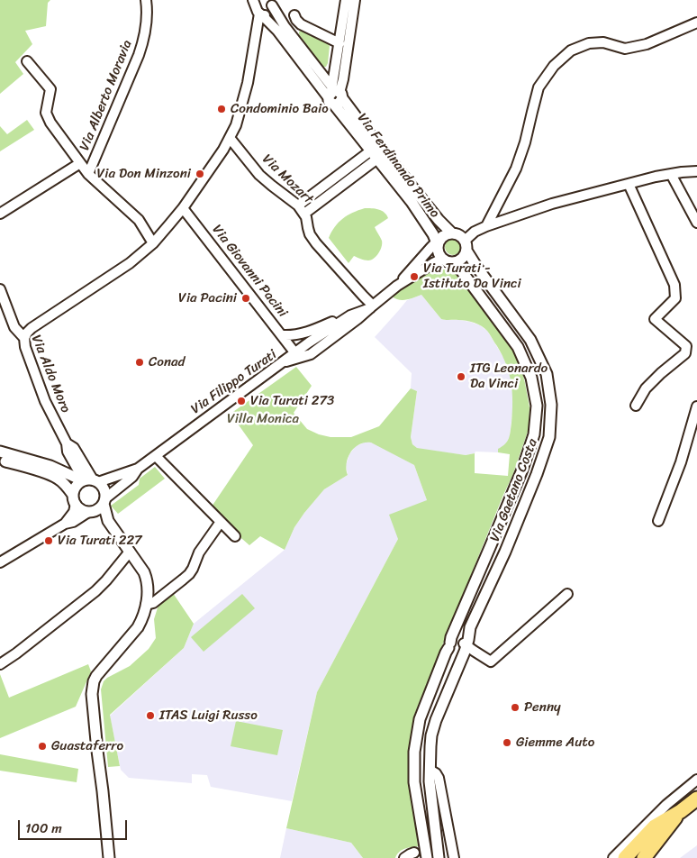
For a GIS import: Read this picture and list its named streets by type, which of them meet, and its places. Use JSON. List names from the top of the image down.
{
  "streets": {
    "street": [
      "Via Alberto Moravia",
      "Via Ferdinando Primo",
      "Via Mozart",
      "Via Giovanni Pacini",
      "Via Aldo Moro",
      "Via Filippo Turati",
      "Via Gaetano Costa"
    ]
  },
  "crossings": [
    ["Via Ferdinando Primo", "Via Gaetano Costa"],
    ["Via Mozart", "Via Filippo Turati"],
    ["Via Giovanni Pacini", "Via Filippo Turati"]
  ],
  "parks": ["Villa Monica"],
  "places": [
    "Condominio Baio",
    "Via Don Minzoni",
    "Via Turati - Istituto Da Vinci",
    "Via Pacini",
    "Conad",
    "ITG Leonardo Da Vinci",
    "Via Turati 273",
    "Via Turati 227",
    "Penny",
    "ITAS Luigi Russo",
    "Giemme Auto",
    "Guastaferro"
  ],
  "scale_bar": "100 m"
}
